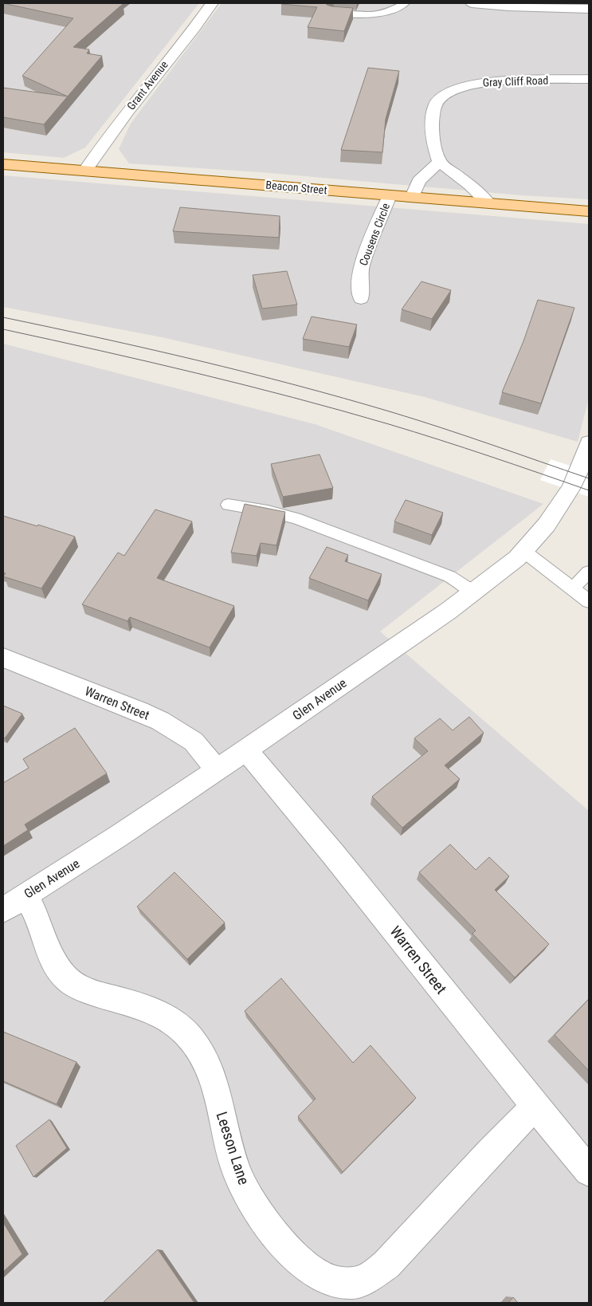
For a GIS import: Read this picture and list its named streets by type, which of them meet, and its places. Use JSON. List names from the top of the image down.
{
  "streets": {
    "main road": ["Beacon Street"],
    "street": [
      "Gray Cliff Road",
      "Grant Avenue",
      "Cousens Circle",
      "Glen Avenue",
      "Warren Street",
      "Leeson Lane"
    ]
  },
  "crossings": [
    ["Grant Avenue", "Beacon Street"],
    ["Beacon Street", "Cousens Circle"],
    ["Glen Avenue", "Warren Street"],
    ["Glen Avenue", "Leeson Lane"],
    ["Warren Street", "Leeson Lane"]
  ]
}
